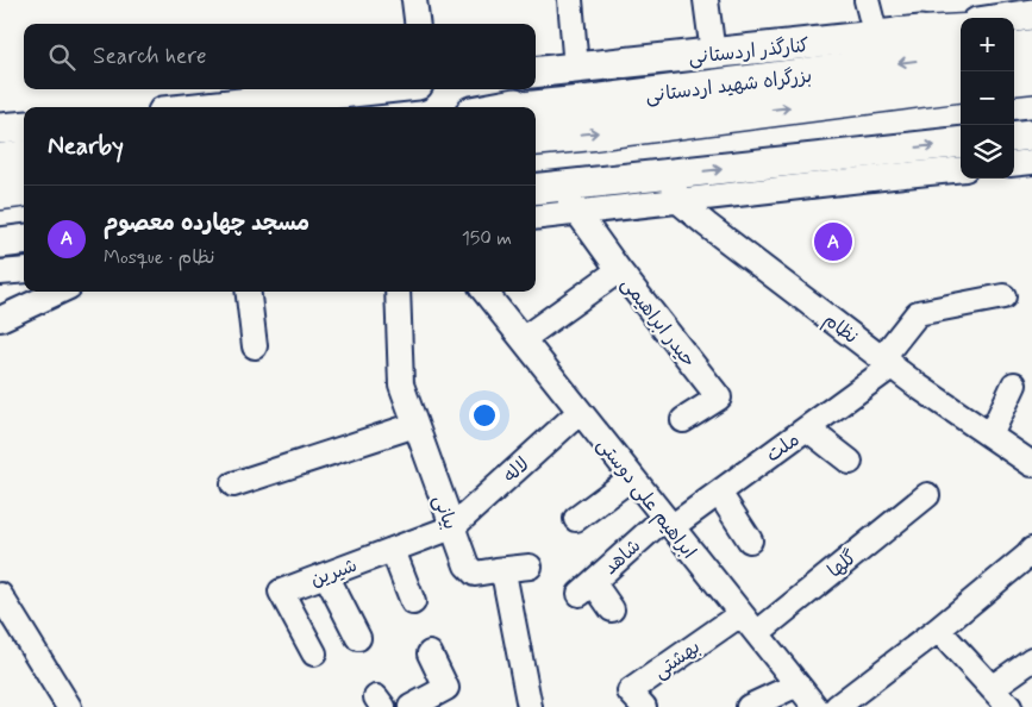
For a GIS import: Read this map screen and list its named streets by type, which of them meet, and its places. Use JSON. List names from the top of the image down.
{
  "streets": {
    "highway": ["بزرگراه شهید اردستانی"],
    "main road": ["کنارگذر اردستانی"],
    "street": [
      "حیدر ابراهیمی",
      "نظام",
      "ملت",
      "لاله",
      "ابراهیم علی دوستی",
      "بیانی",
      "شاهد",
      "گلها",
      "شیرین",
      "بهشتی"
    ]
  },
  "crossings": [
    ["نظام", "ملت"],
    ["ملت", "ابراهیم علی دوستی"],
    ["ملت", "شاهد"],
    ["لاله", "ابراهیم علی دوستی"],
    ["لاله", "بیانی"],
    ["لاله", "شیرین"],
    ["ابراهیم علی دوستی", "شاهد"],
    ["ابراهیم علی دوستی", "گلها"],
    ["ابراهیم علی دوستی", "بهشتی"],
    ["بیانی", "شیرین"]
  ],
  "page": {
    "map_buttons": ["+", "−"],
    "search": "Search here",
    "heading": "Nearby",
    "list": [
      {
        "mark": "A",
        "name": "مسجد چهارده معصوم",
        "note": "Mosque · نظام",
        "value": "150 m"
      }
    ],
    "pins": "A"
  }
}
